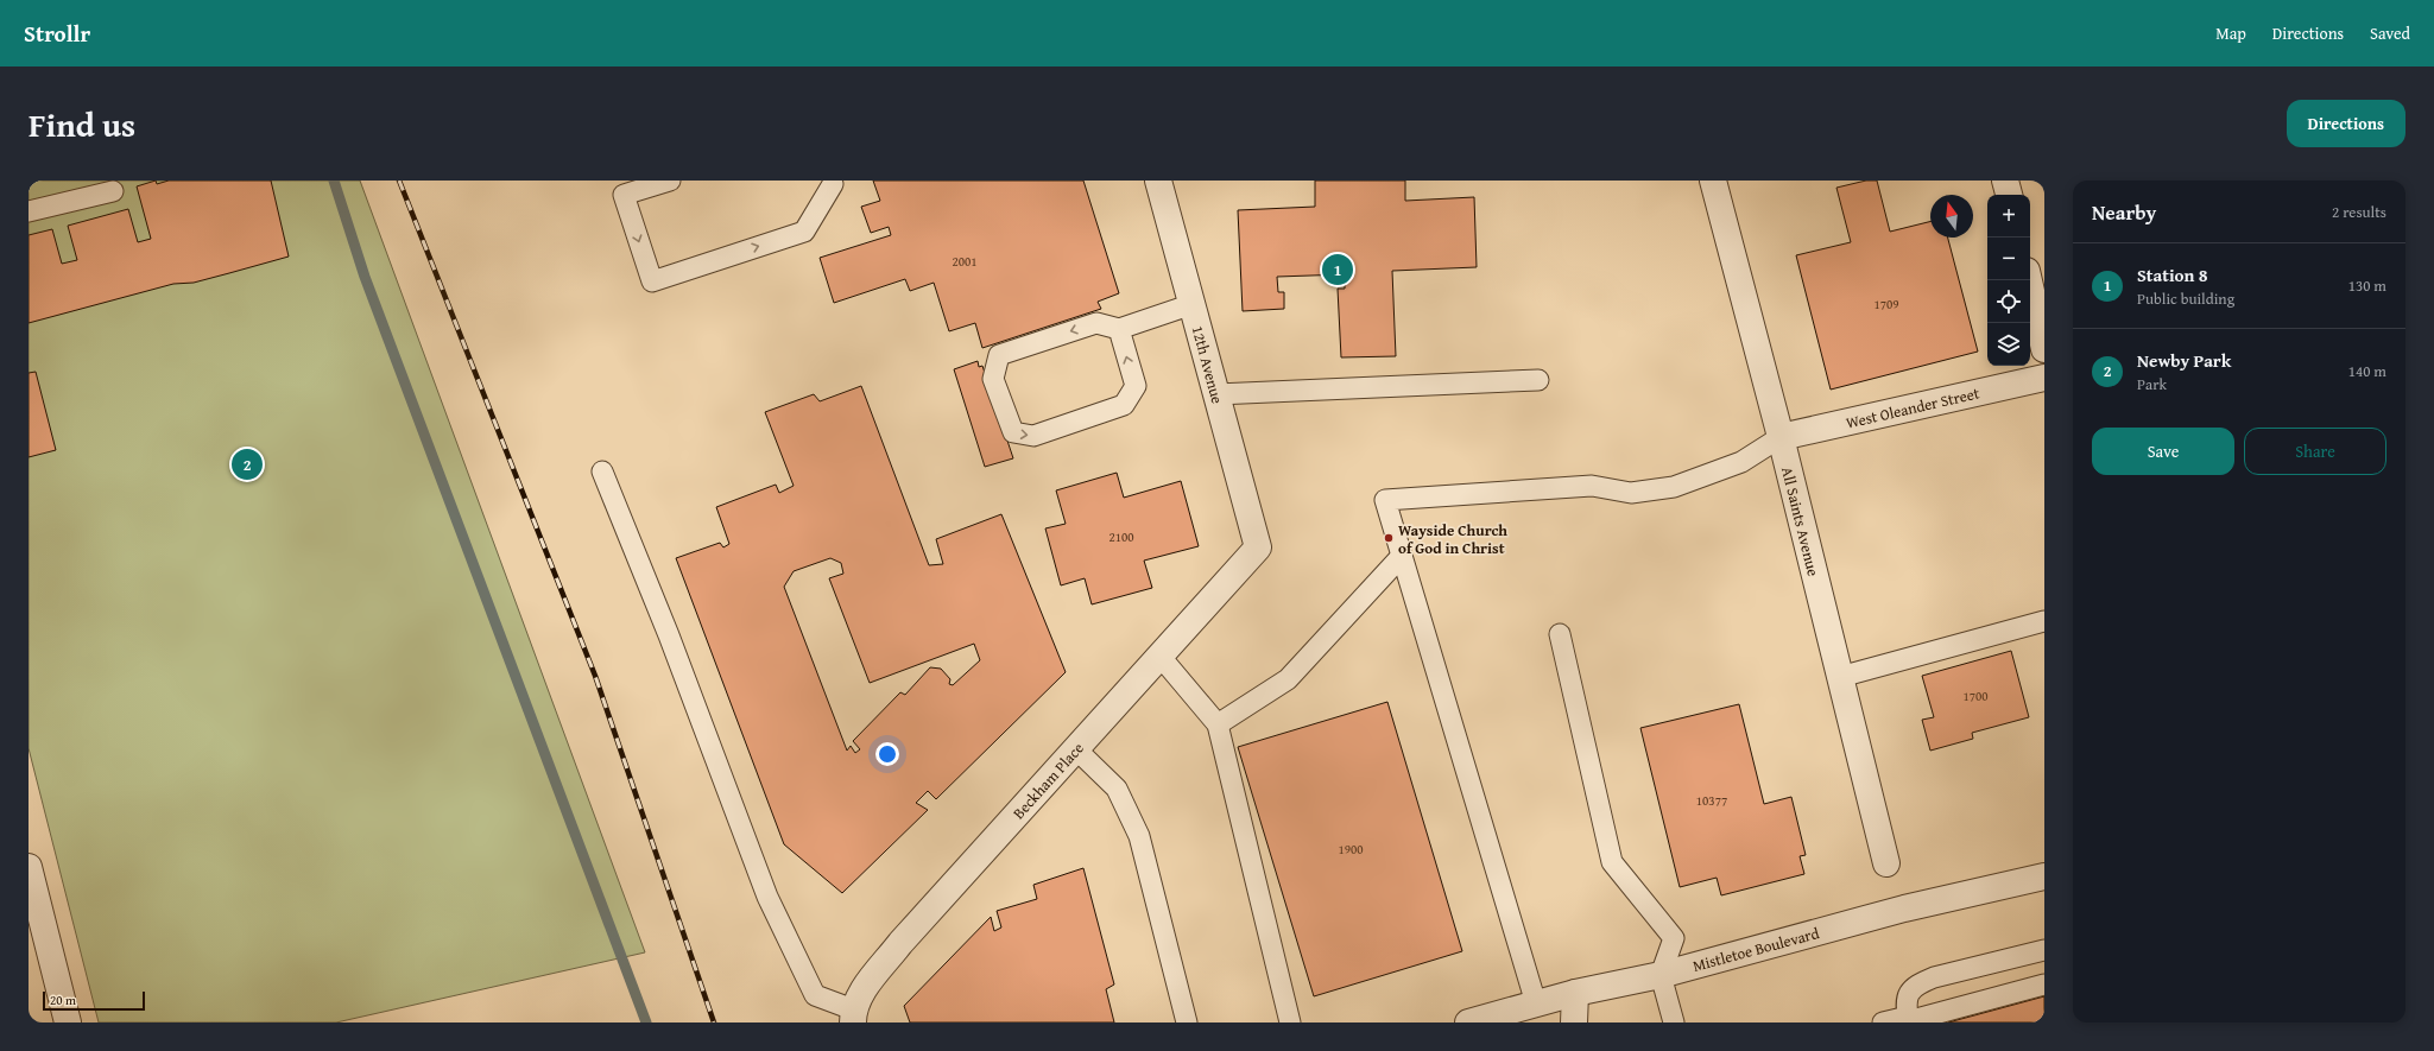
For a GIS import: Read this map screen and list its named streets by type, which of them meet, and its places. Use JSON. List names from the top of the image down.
{
  "streets": {
    "street": [
      "12th Avenue",
      "West Oleander Street",
      "All Saints Avenue",
      "Beckham Place",
      "Mistletoe Boulevard"
    ]
  },
  "crossings": [
    ["12th Avenue", "Beckham Place"],
    ["West Oleander Street", "All Saints Avenue"]
  ],
  "places": ["Wayside Church of God in Christ"],
  "house_numbers": [
    "2001",
    "1709",
    "2100",
    "1700",
    "10377",
    "1900"
  ],
  "scale_bar": "20 m",
  "north": "top",
  "page": {
    "header": "Strollr",
    "nav": ["Map", "Directions", "Saved"],
    "title": "Find us",
    "buttons": [
      "Directions",
      ["Save", "Share"]
    ],
    "heading": ["Nearby", "2 results"],
    "map_buttons": ["+", "−"],
    "list": [
      {
        "mark": "1",
        "name": "Station 8",
        "note": "Public building",
        "value": "130 m"
      },
      {
        "mark": "2",
        "name": "Newby Park",
        "note": "Park",
        "value": "140 m"
      }
    ],
    "pins": ["1", "2"],
    "scale": "20 m"
  }
}
